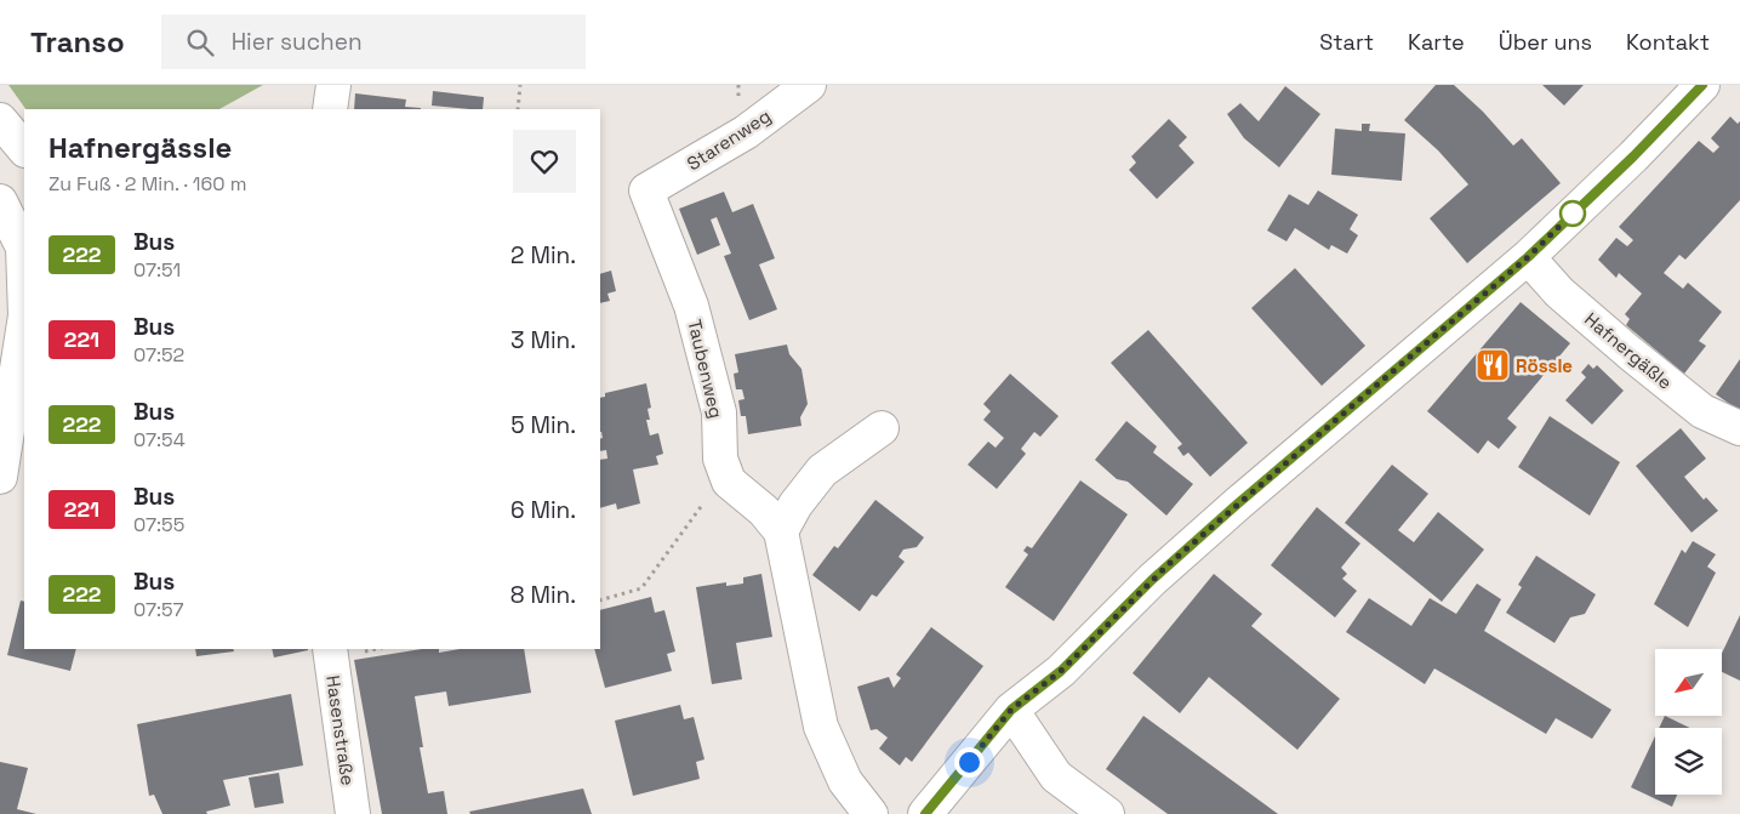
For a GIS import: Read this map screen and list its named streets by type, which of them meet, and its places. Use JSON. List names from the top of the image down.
{
  "streets": {
    "street": [
      "Starenweg",
      "Hafnergäßle",
      "Taubenweg",
      "Hasenstraße"
    ]
  },
  "crossings": [
    ["Starenweg", "Taubenweg"]
  ],
  "places": {
    "restaurant": ["Rössle"]
  },
  "lines": ["bus line 222"],
  "north": "bottom left",
  "page": {
    "header": "Transo",
    "search": "Hier suchen",
    "nav": [
      "Start",
      "Karte",
      "Über uns",
      "Kontakt"
    ],
    "heading": ["Hafnergässle", "Zu Fuß · 2 Min. · 160 m"],
    "list": [
      {
        "mark": "222",
        "name": "Bus",
        "note": "07:51",
        "value": "2 Min."
      },
      {
        "mark": "221",
        "name": "Bus",
        "note": "07:52",
        "value": "3 Min."
      },
      {
        "mark": "222",
        "name": "Bus",
        "note": "07:54",
        "value": "5 Min."
      },
      {
        "mark": "221",
        "name": "Bus",
        "note": "07:55",
        "value": "6 Min."
      },
      {
        "mark": "222",
        "name": "Bus",
        "note": "07:57",
        "value": "8 Min."
      }
    ]
  }
}
